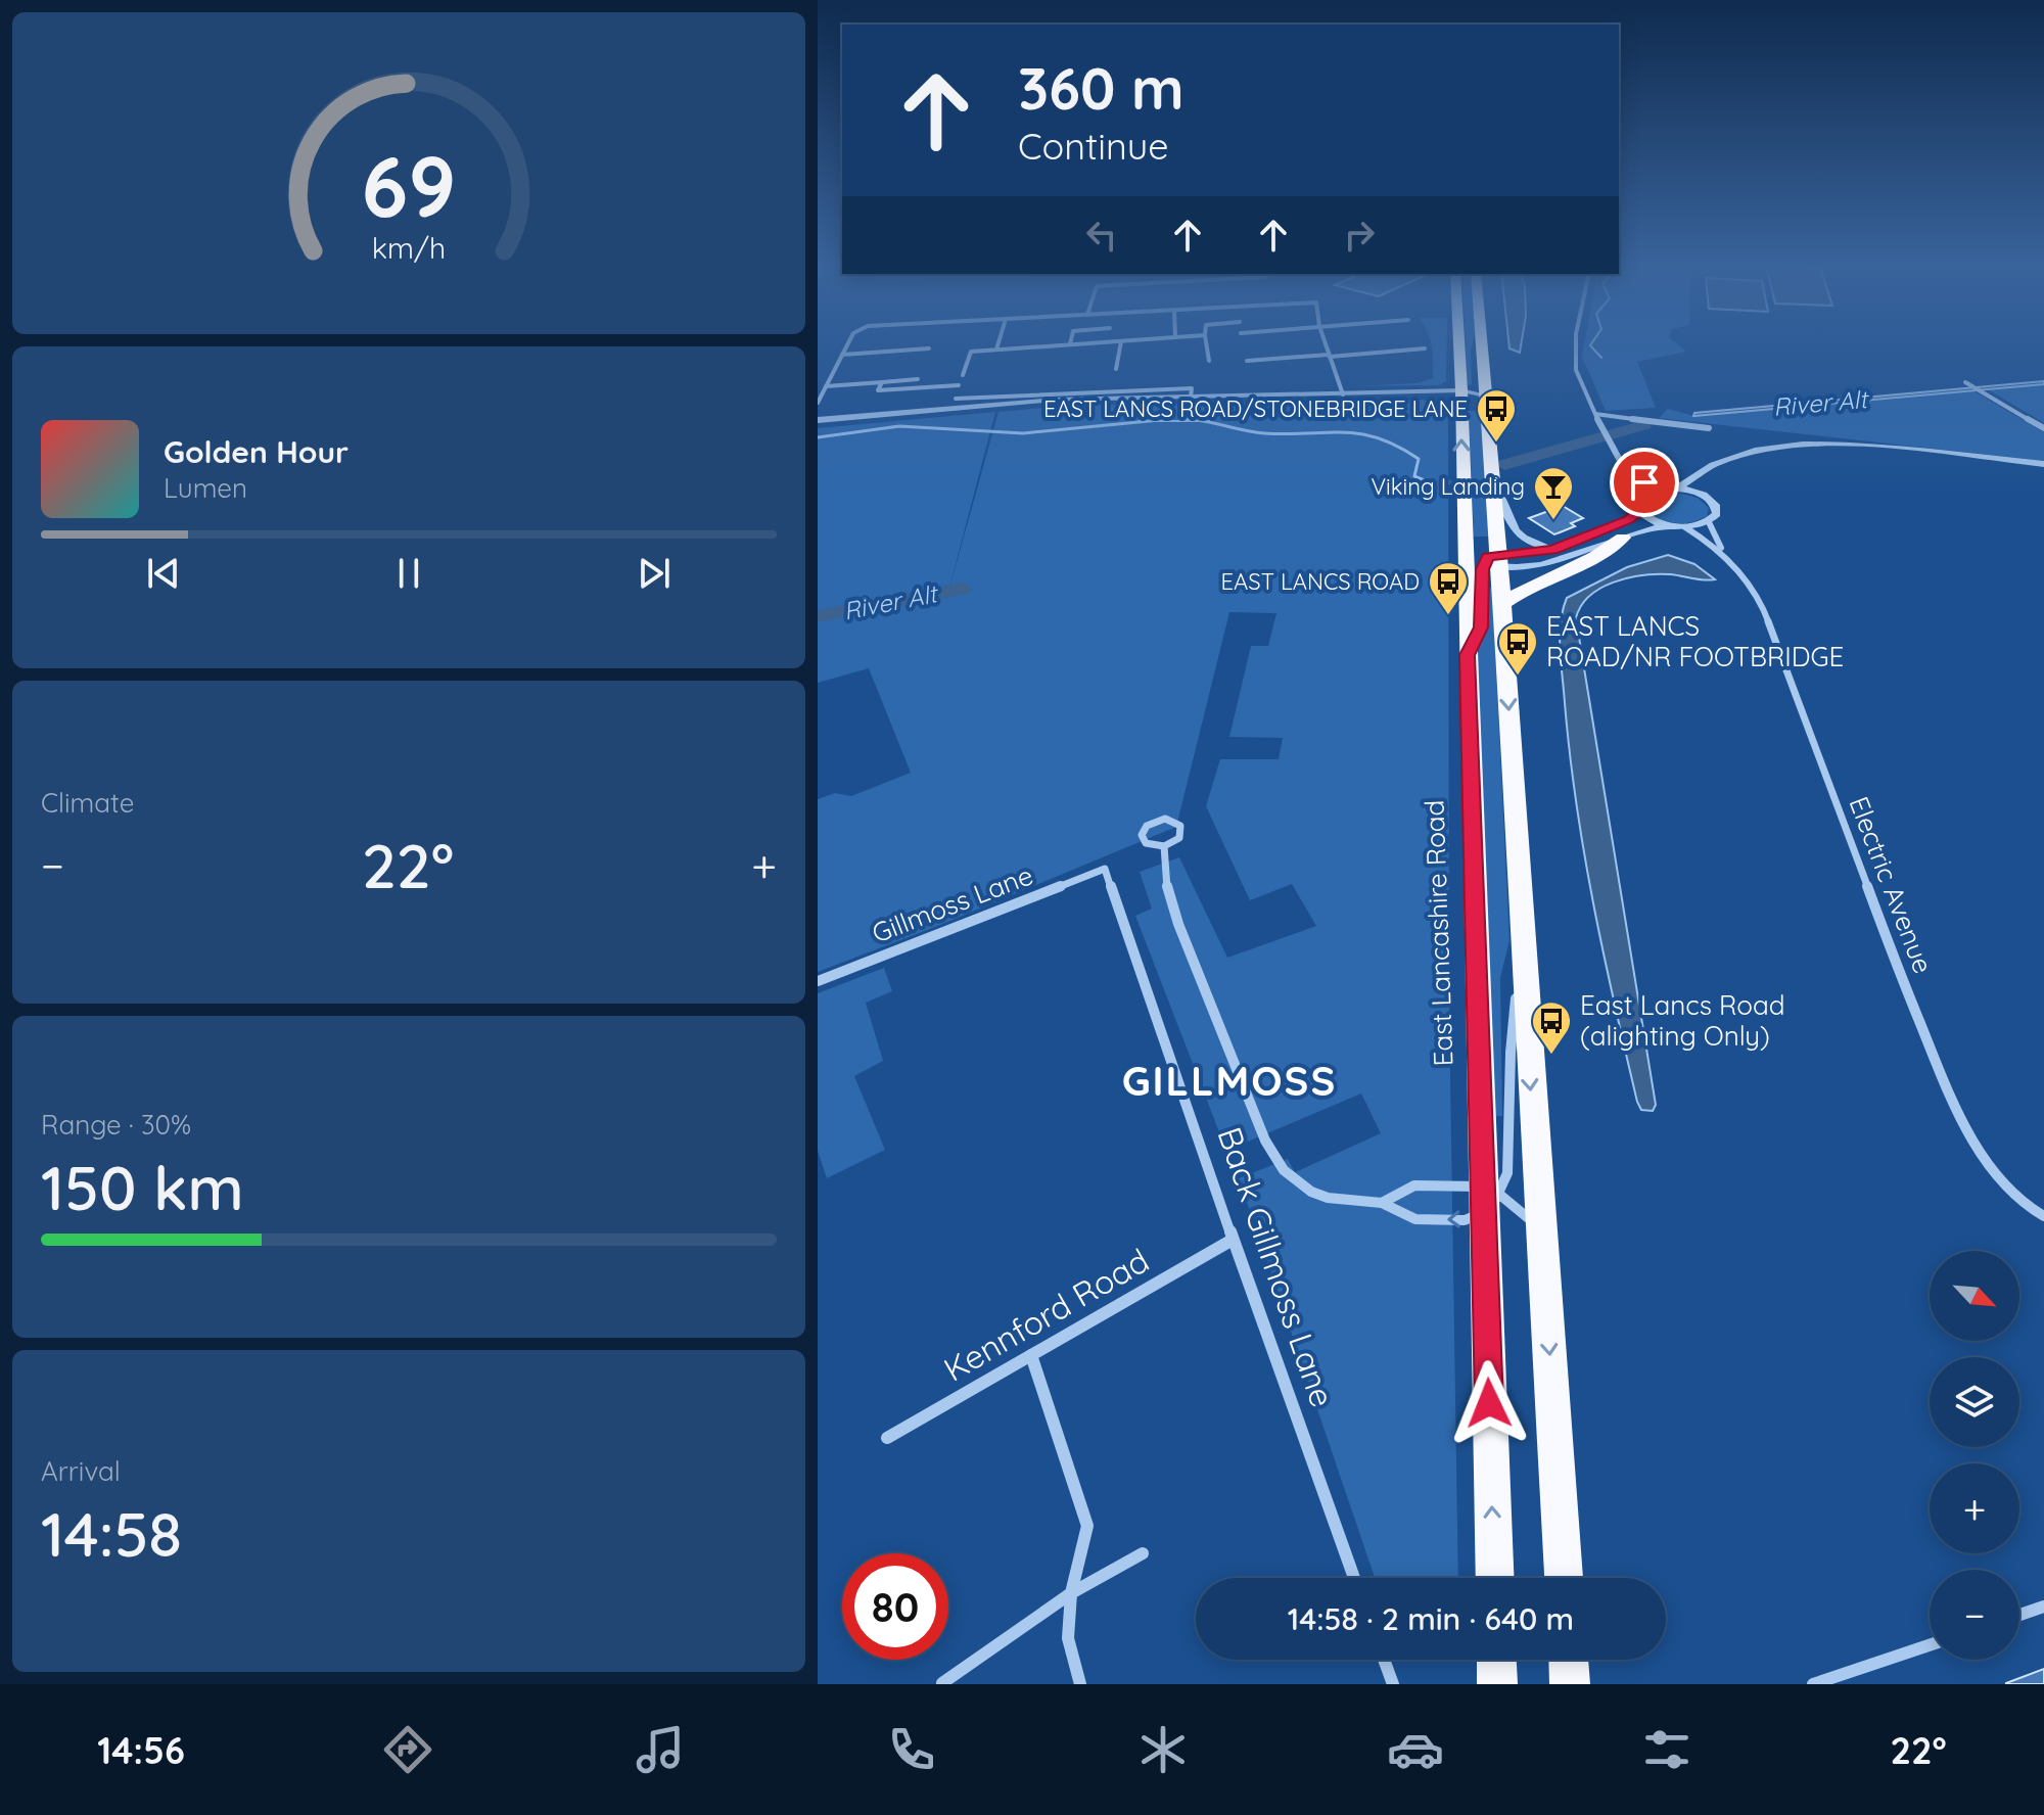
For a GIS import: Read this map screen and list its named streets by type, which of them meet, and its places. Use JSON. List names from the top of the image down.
{
  "streets": {
    "highway": ["East Lancashire Road"],
    "street": [
      "Electric Avenue",
      "Gillmoss Lane",
      "Back Gillmoss Lane",
      "Kennford Road"
    ]
  },
  "crossings": [
    ["Gillmoss Lane", "Back Gillmoss Lane"],
    ["Back Gillmoss Lane", "Kennford Road"]
  ],
  "districts": ["GILLMOSS"],
  "water": ["River Alt"],
  "places": {
    "bus stop": [
      "EAST LANCS ROAD/STONEBRIDGE LANE",
      "EAST LANCS ROAD",
      "EAST LANCS ROAD/NR FOOTBRIDGE",
      "East Lancs Road (alighting Only)"
    ],
    "bar": ["Viking Landing"]
  },
  "north": "bottom right",
  "page": {
    "turn": ["360 m", "Continue"],
    "song": ["Golden Hour", "Lumen"],
    "tile": [
      "Climate",
      ["Range · 30%", "150 km"],
      ["Arrival", "14:58"]
    ],
    "heat": ["−", "22°", "+"],
    "map_buttons": ["+", "−"],
    "limit": "80",
    "trip": "14:58 · 2 min · 640 m",
    "tabs": ["14:56", "22°"],
    "gauge": ["69", "km/h"]
  }
}
